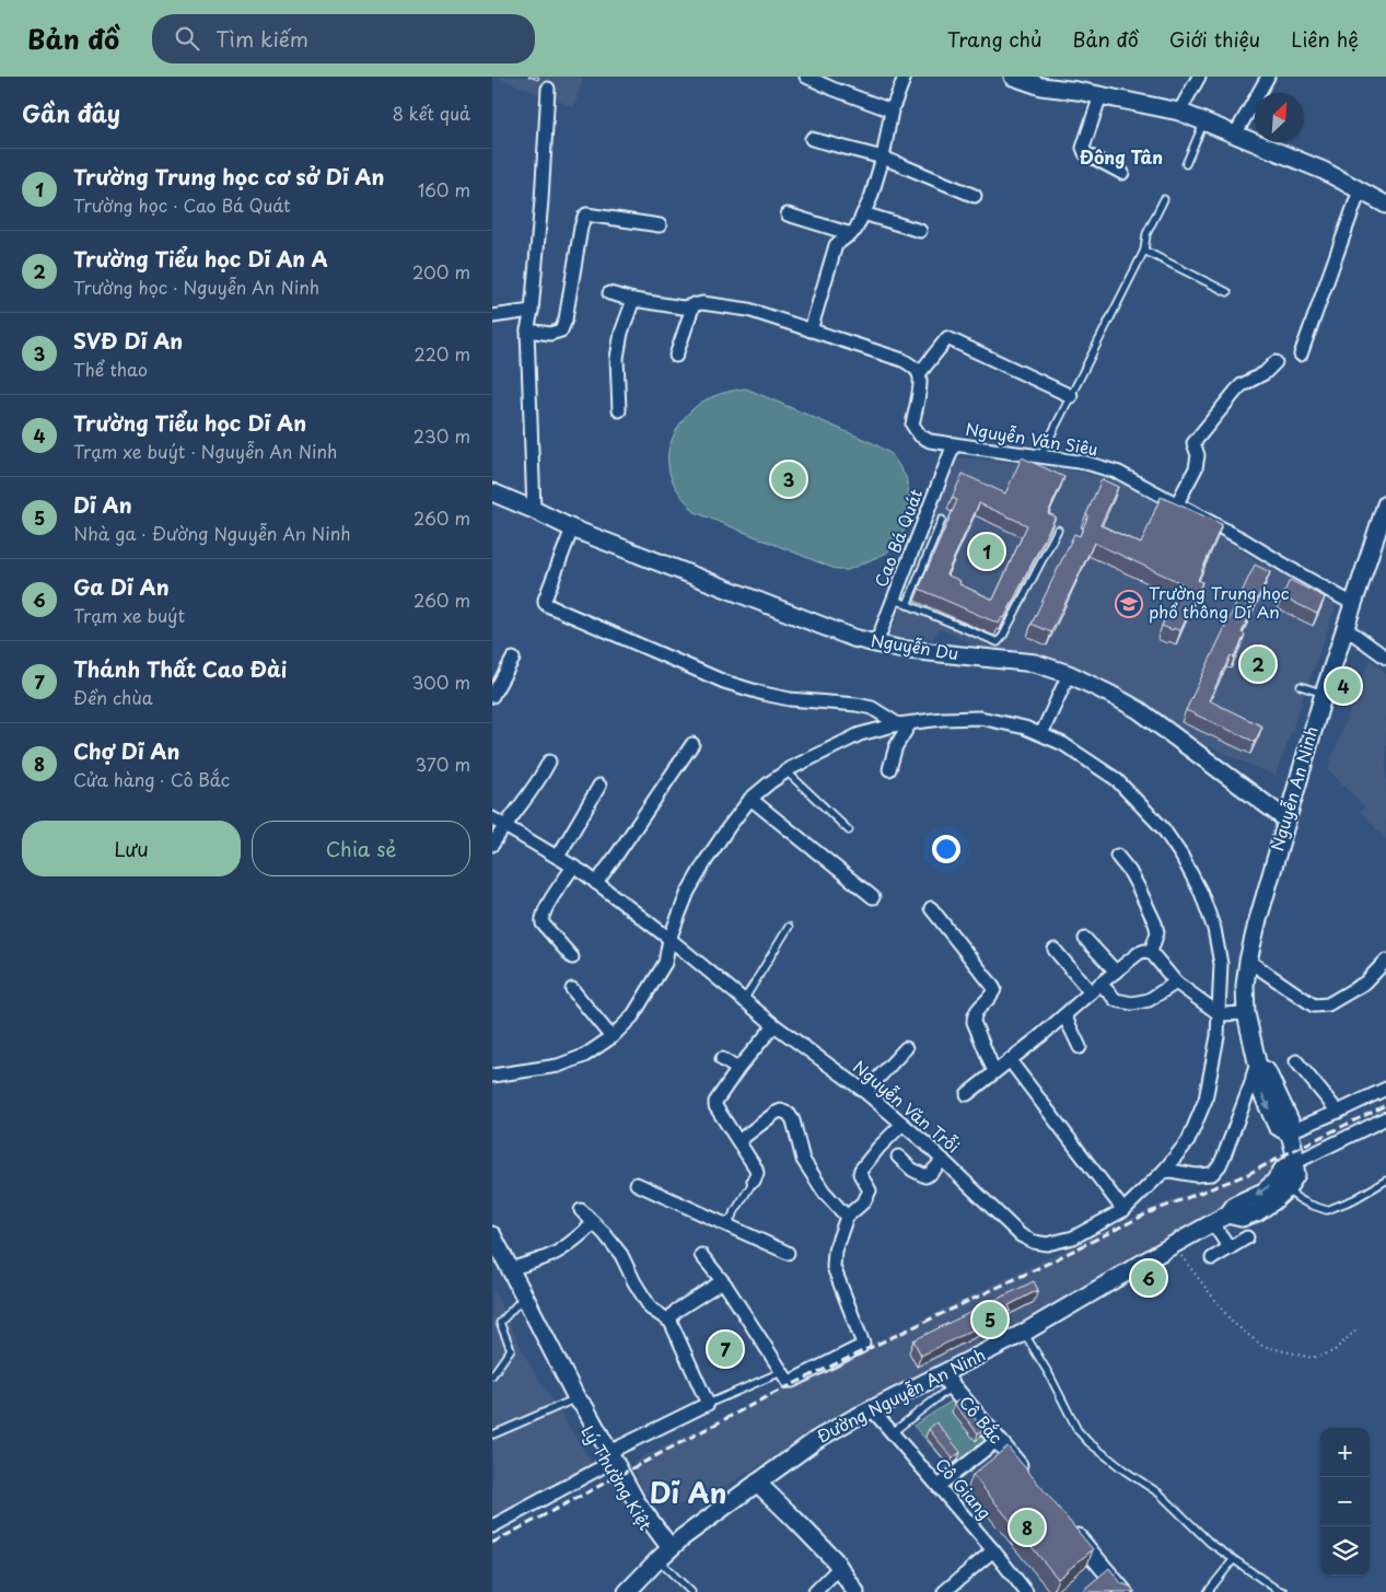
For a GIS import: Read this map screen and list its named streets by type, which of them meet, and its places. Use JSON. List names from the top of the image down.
{
  "streets": {
    "main road": [
      "Nguyễn Du",
      "Nguyễn An Ninh",
      "Đường Nguyễn An Ninh",
      "Cô Bắc",
      "Lý Thường Kiệt"
    ],
    "street": [
      "Nguyễn Văn Siêu",
      "Cao Bá Quát",
      "Nguyễn Văn Trỗi",
      "Cô Giang"
    ]
  },
  "crossings": [
    ["Nguyễn Văn Siêu", "Cao Bá Quát"],
    ["Nguyễn Văn Siêu", "Nguyễn An Ninh"],
    ["Cao Bá Quát", "Nguyễn Du"],
    ["Nguyễn Du", "Nguyễn An Ninh"],
    ["Đường Nguyễn An Ninh", "Cô Bắc"],
    ["Đường Nguyễn An Ninh", "Lý Thường Kiệt"],
    ["Đường Nguyễn An Ninh", "Cô Giang"]
  ],
  "districts": ["Đông Tân", "Dĩ An"],
  "places": {
    "school or university": ["Trường Trung học phổ thông Dĩ An"]
  },
  "north": "top right",
  "page": {
    "header": "Bản đồ",
    "search": "Tìm kiếm",
    "nav": [
      "Trang chủ",
      "Bản đồ",
      "Giới thiệu",
      "Liên hệ"
    ],
    "heading": ["Gần đây", "8 kết quả"],
    "list": [
      {
        "mark": "1",
        "name": "Trường Trung học cơ sở Dĩ An",
        "note": "Trường học · Cao Bá Quát",
        "value": "160 m"
      },
      {
        "mark": "2",
        "name": "Trường Tiểu học Dĩ An A",
        "note": "Trường học · Nguyễn An Ninh",
        "value": "200 m"
      },
      {
        "mark": "3",
        "name": "SVĐ Dĩ An",
        "note": "Thể thao",
        "value": "220 m"
      },
      {
        "mark": "4",
        "name": "Trường Tiểu học Dĩ An",
        "note": "Trạm xe buýt · Nguyễn An Ninh",
        "value": "230 m"
      },
      {
        "mark": "5",
        "name": "Dĩ An",
        "note": "Nhà ga · Đường Nguyễn An Ninh",
        "value": "260 m"
      },
      {
        "mark": "6",
        "name": "Ga Dĩ An",
        "note": "Trạm xe buýt",
        "value": "260 m"
      },
      {
        "mark": "7",
        "name": "Thánh Thất Cao Đài",
        "note": "Đền chùa",
        "value": "300 m"
      },
      {
        "mark": "8",
        "name": "Chợ Dĩ An",
        "note": "Cửa hàng · Cô Bắc",
        "value": "370 m"
      }
    ],
    "pins": [
      "3",
      "1",
      "2",
      "4",
      "6",
      "5",
      "7",
      "8"
    ],
    "buttons": ["Lưu", "Chia sẻ"],
    "map_buttons": ["+", "−"]
  }
}
